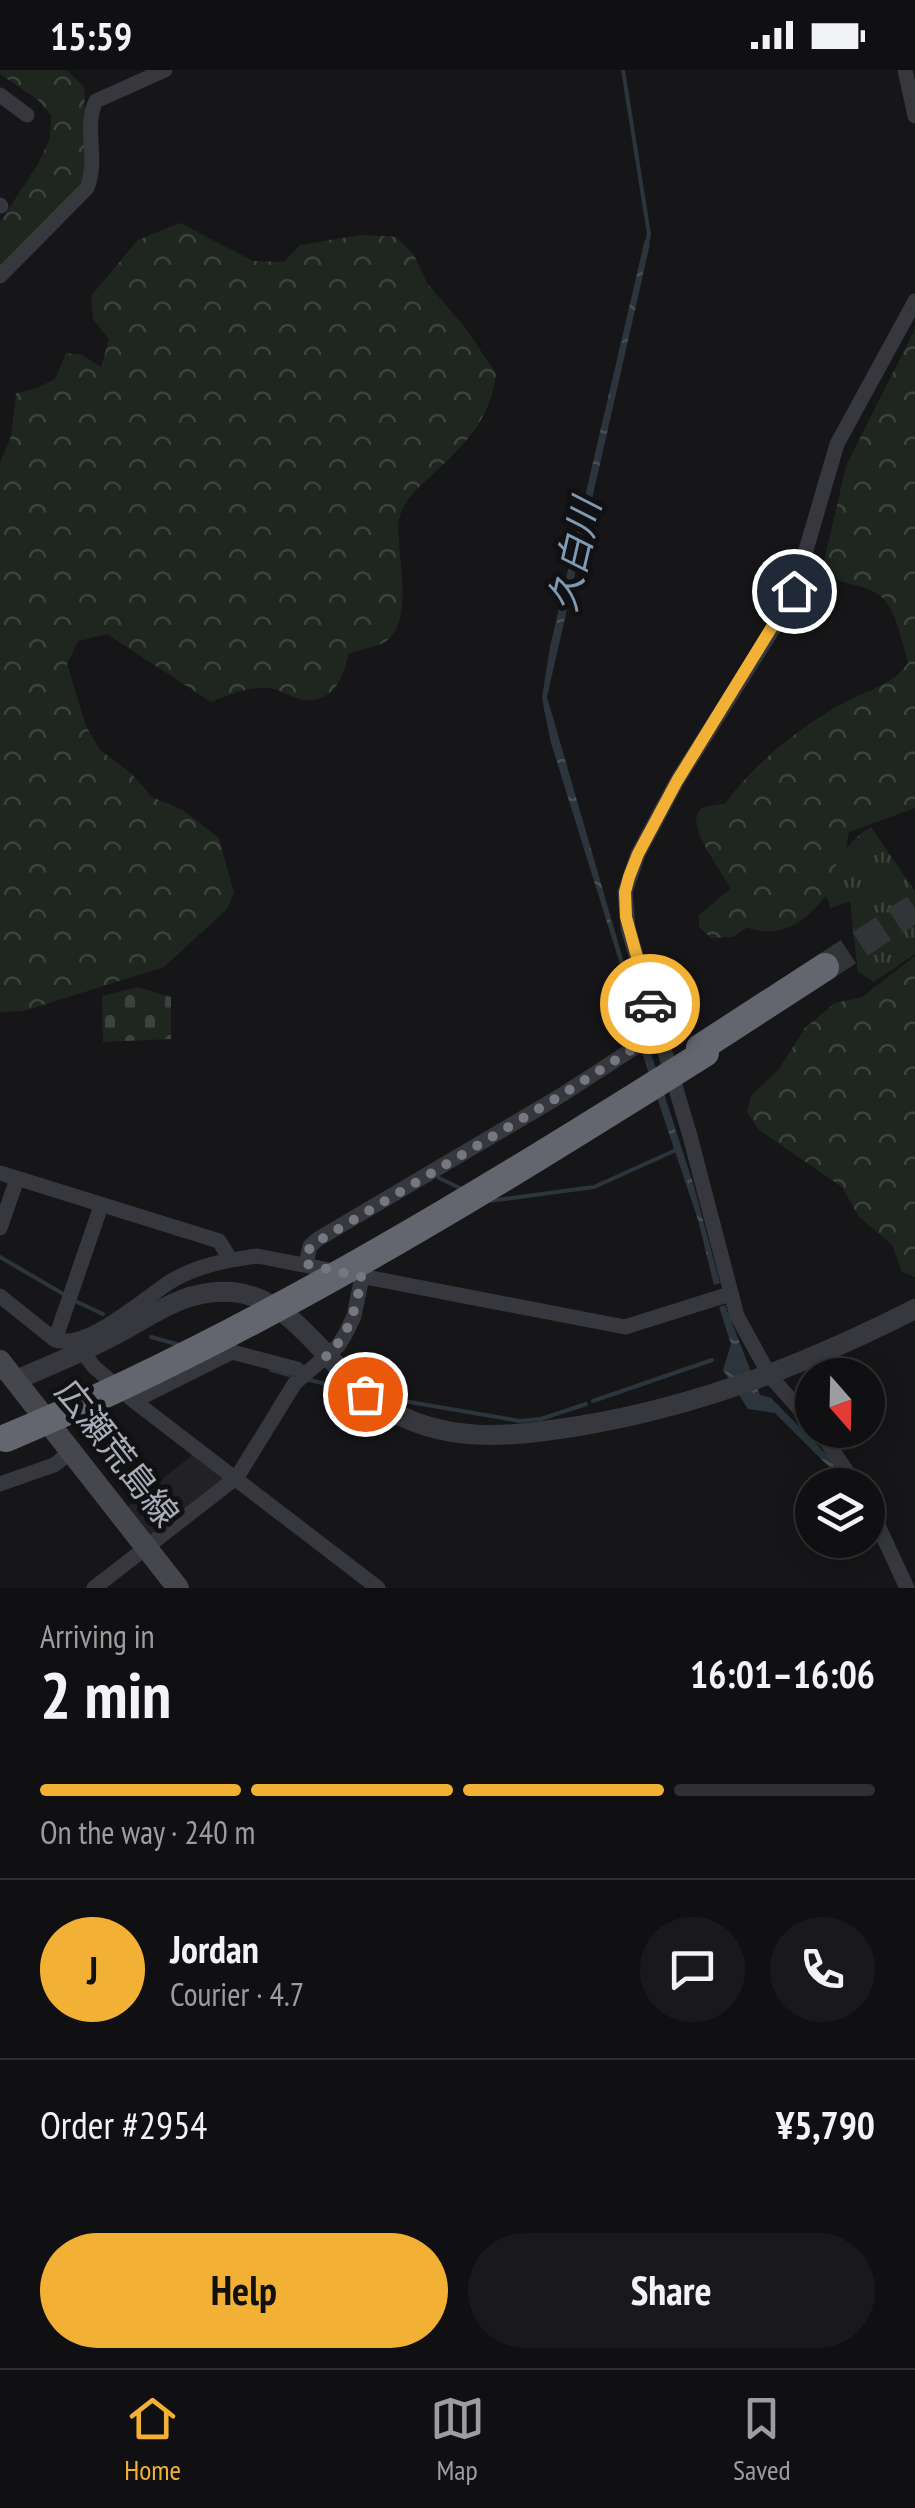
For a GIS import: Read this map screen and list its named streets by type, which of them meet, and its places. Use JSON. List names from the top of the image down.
{
  "streets": {
    "main road": ["広瀬荒島線"]
  },
  "water": ["久白川"],
  "north": "bottom",
  "page": {
    "status": "15:59",
    "heading": ["2 min", "Arriving in", "16:01–16:06"],
    "panel": [
      "Jordan",
      "Courier · 4.7",
      "Order #2954",
      "¥5,790"
    ],
    "bar": "On the way · 240 m",
    "round": "J",
    "buttons": ["Help", "Share"],
    "tabs": ["Home", "Map", "Saved"]
  }
}
